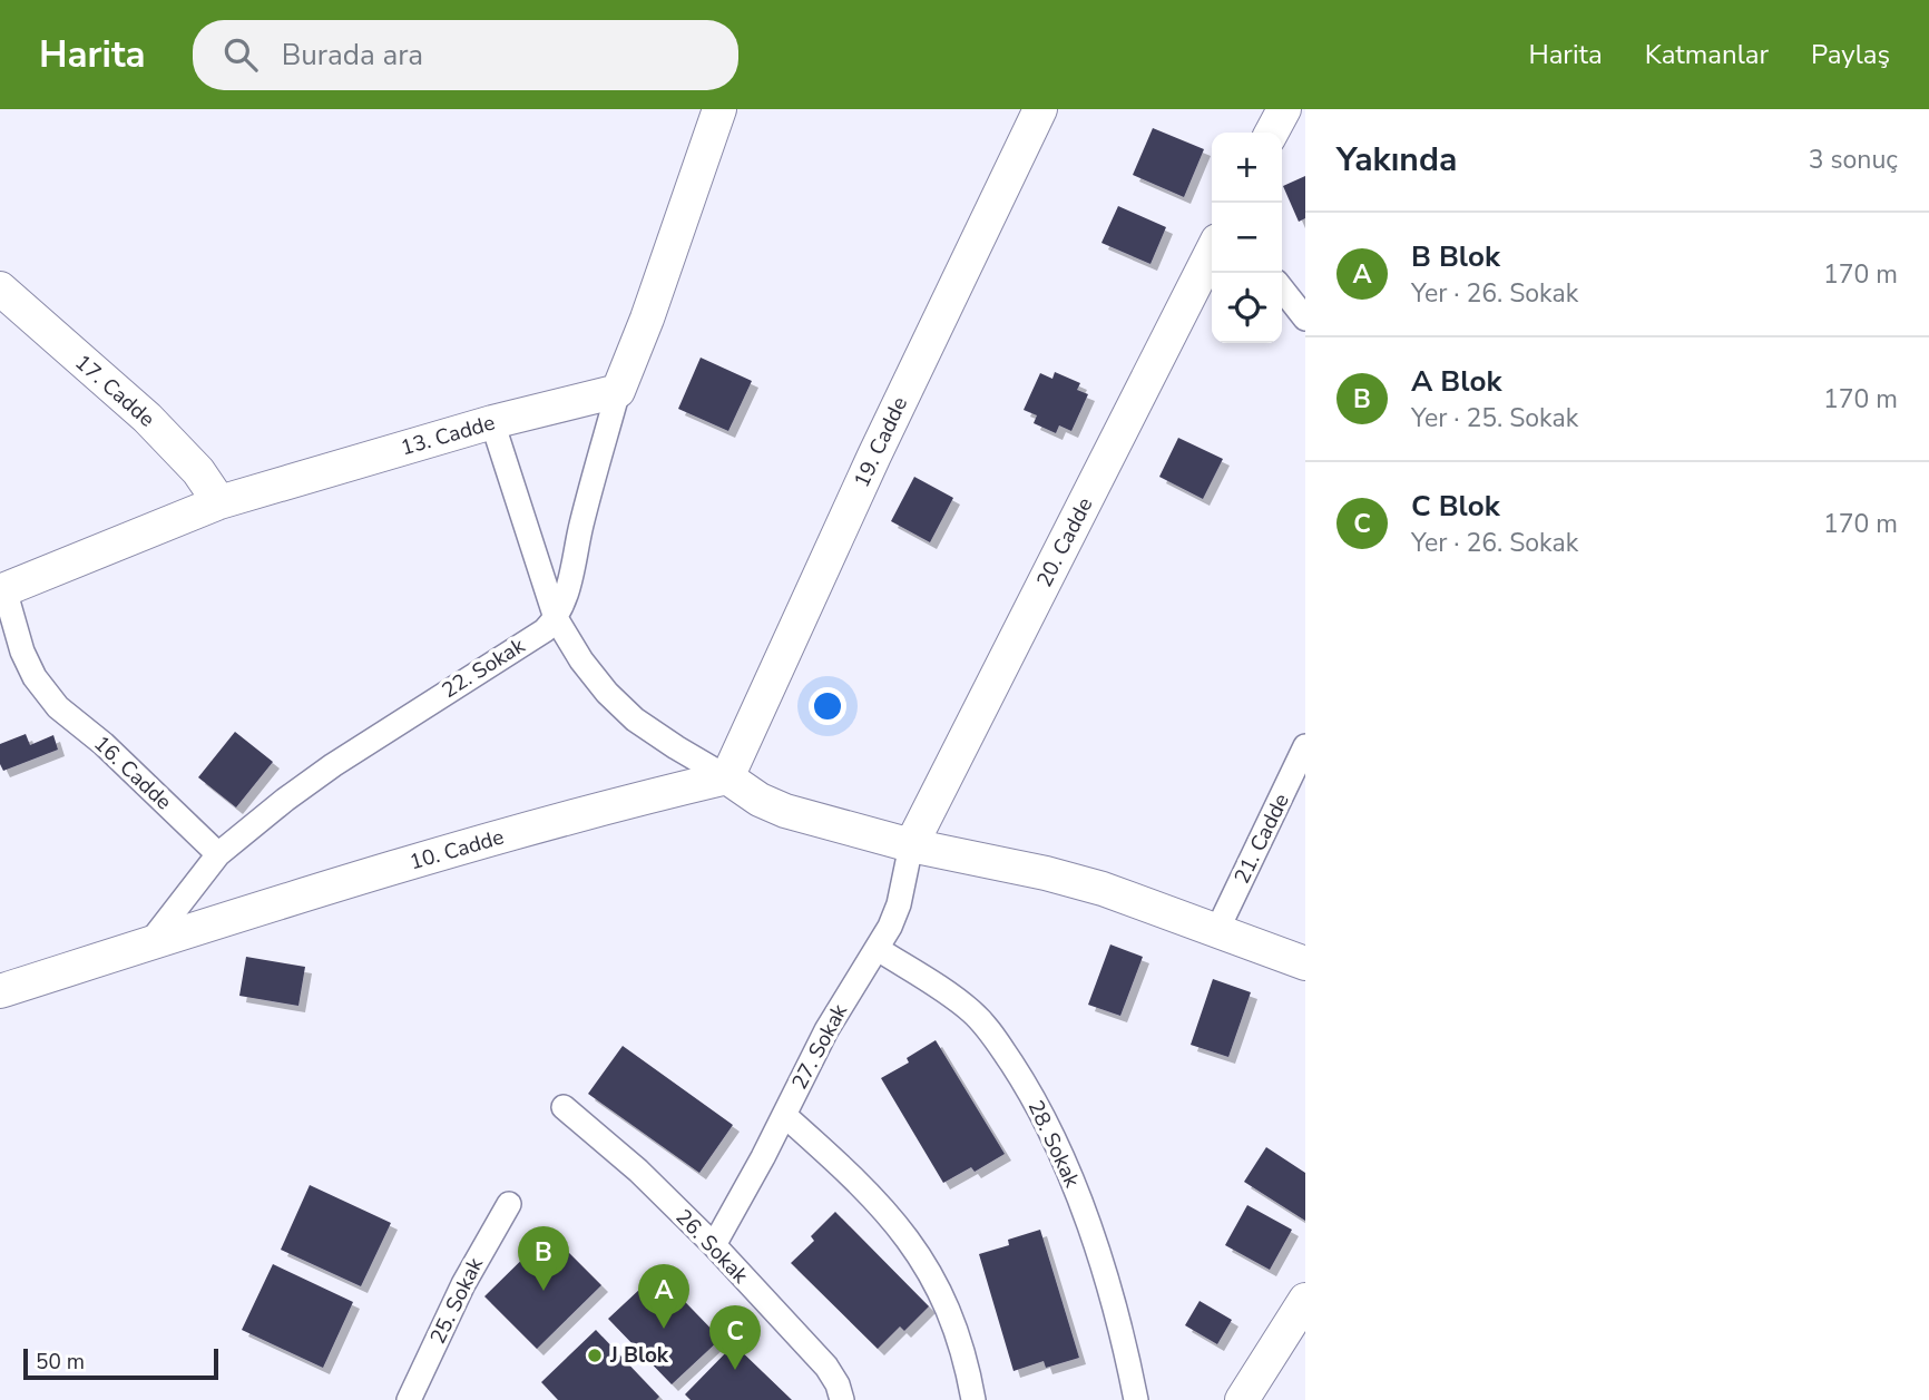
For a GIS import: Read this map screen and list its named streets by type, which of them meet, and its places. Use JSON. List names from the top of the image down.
{
  "streets": {
    "street": [
      "17. Cadde",
      "13. Cadde",
      "19. Cadde",
      "20. Cadde",
      "22. Sokak",
      "16. Cadde",
      "21. Cadde",
      "10. Cadde",
      "27. Sokak",
      "28. Sokak",
      "26. Sokak",
      "25. Sokak"
    ]
  },
  "crossings": [
    ["17. Cadde", "13. Cadde"],
    ["13. Cadde", "16. Cadde"],
    ["19. Cadde", "10. Cadde"],
    ["20. Cadde", "27. Sokak"],
    ["22. Sokak", "16. Cadde"],
    ["27. Sokak", "28. Sokak"],
    ["27. Sokak", "26. Sokak"]
  ],
  "places": ["J Blok"],
  "scale_bar": "50 m",
  "page": {
    "header": "Harita",
    "search": "Burada ara",
    "nav": ["Harita", "Katmanlar", "Paylaş"],
    "heading": ["Yakında", "3 sonuç"],
    "map_buttons": ["+", "−"],
    "list": [
      {
        "mark": "A",
        "name": "B Blok",
        "note": "Yer · 26. Sokak",
        "value": "170 m"
      },
      {
        "mark": "B",
        "name": "A Blok",
        "note": "Yer · 25. Sokak",
        "value": "170 m"
      },
      {
        "mark": "C",
        "name": "C Blok",
        "note": "Yer · 26. Sokak",
        "value": "170 m"
      }
    ],
    "pins": ["B", "A", "C"],
    "scale": "50 m"
  }
}
